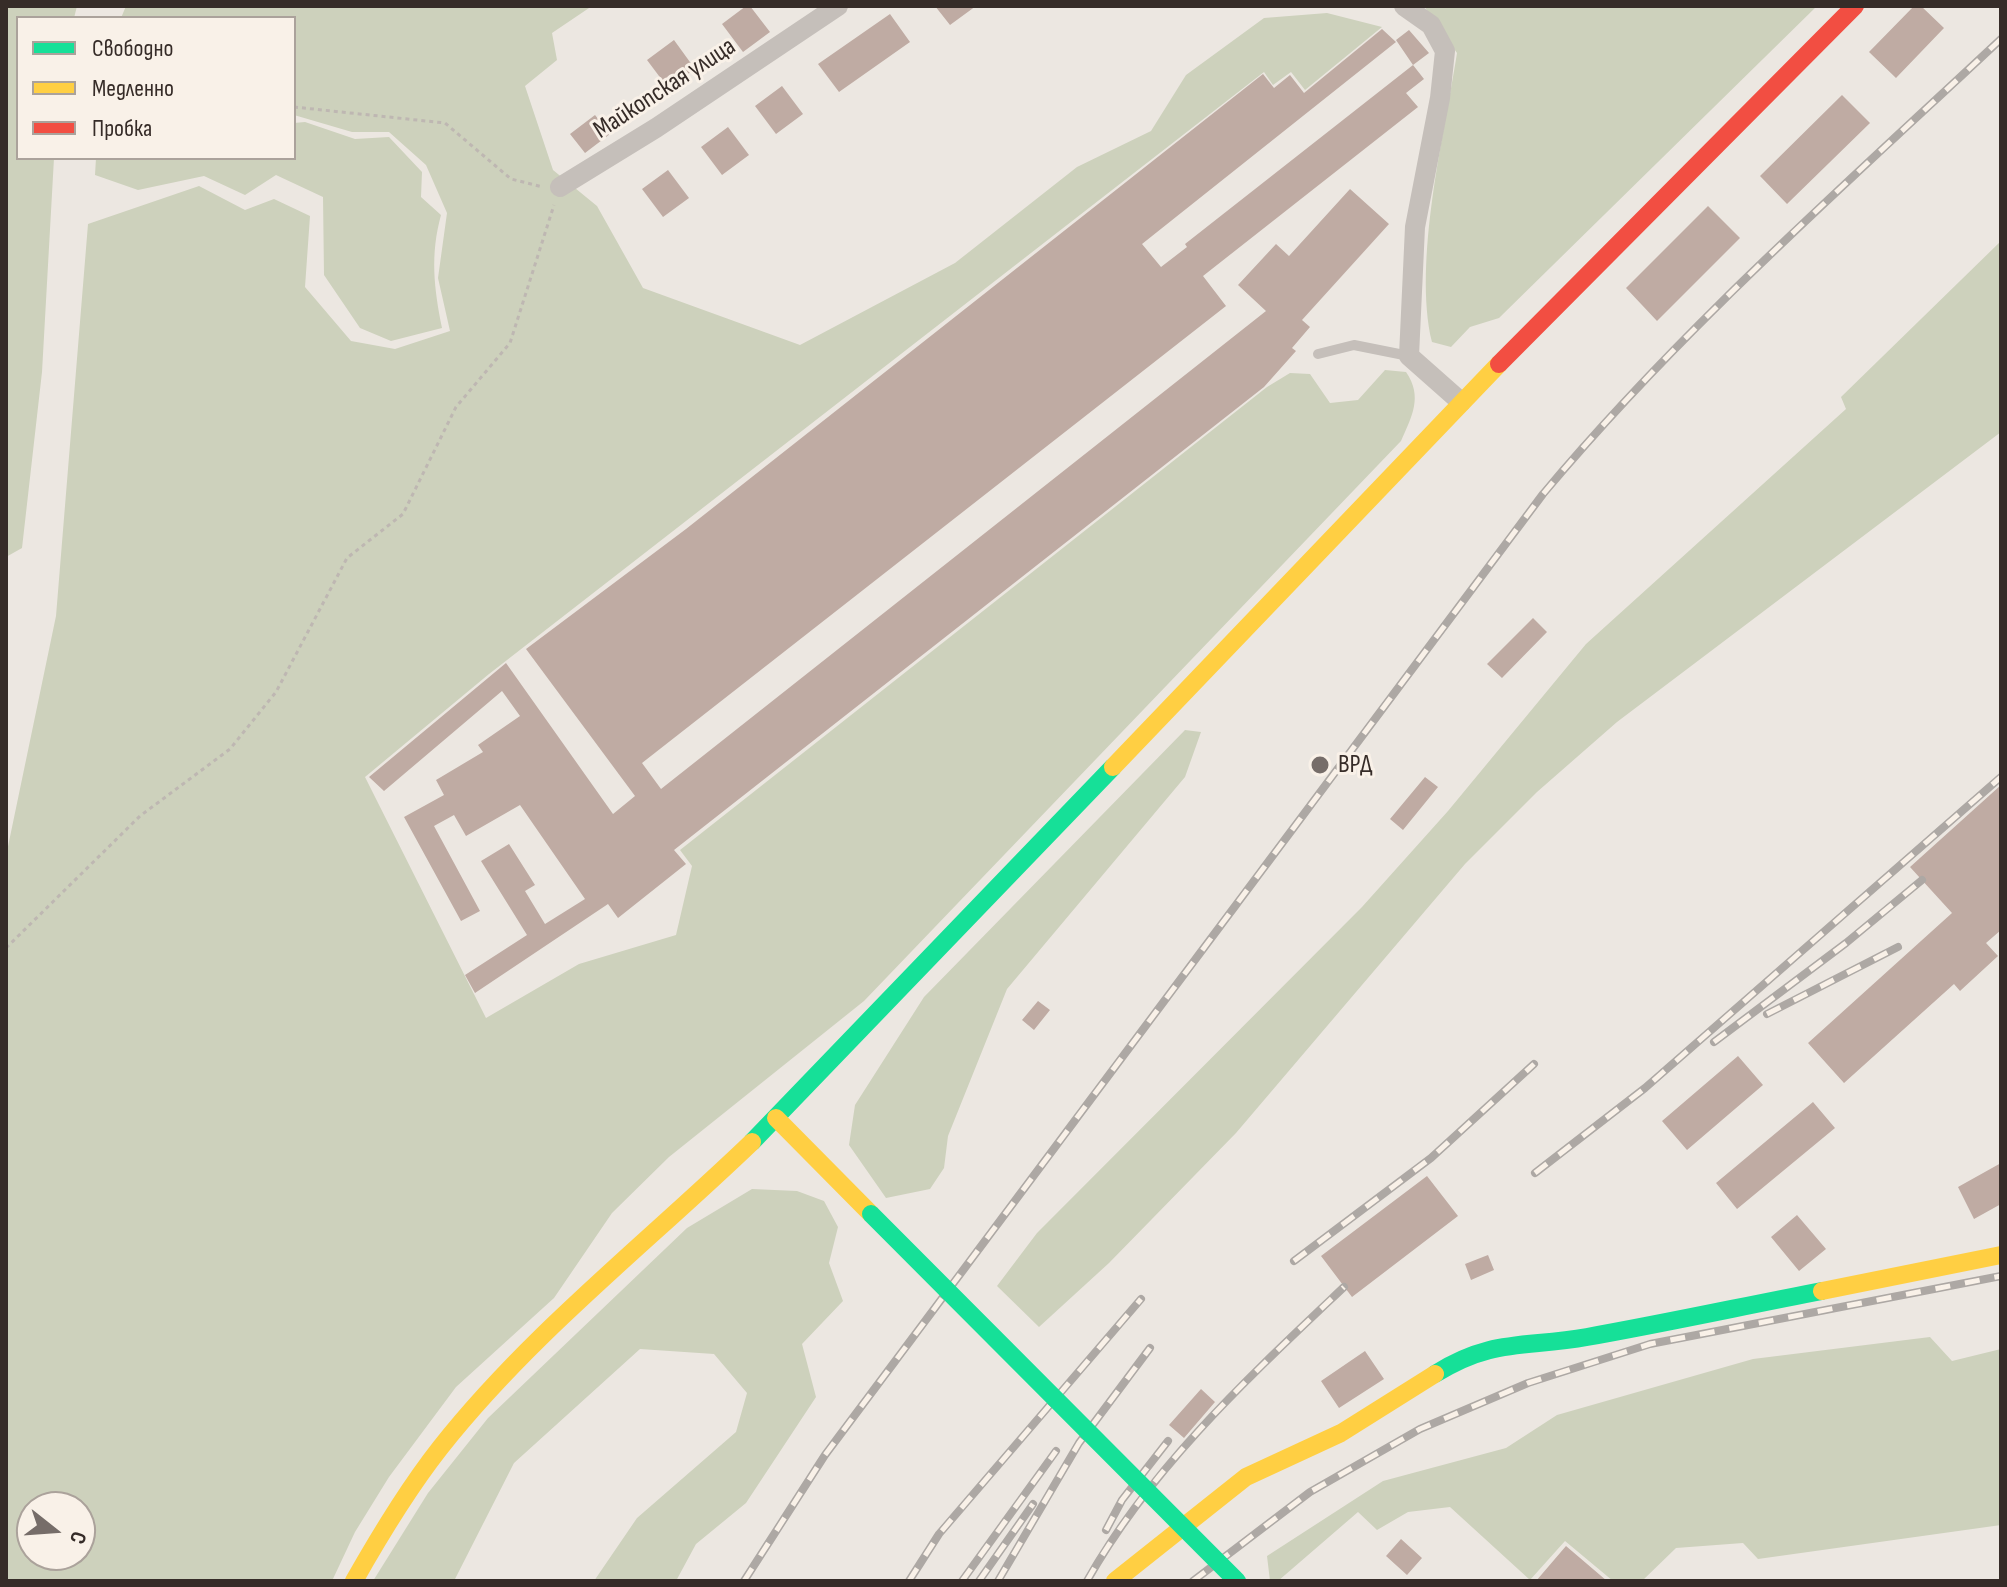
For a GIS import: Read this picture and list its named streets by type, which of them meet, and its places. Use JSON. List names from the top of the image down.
{
  "streets": {
    "street": ["Майкопская улица"]
  },
  "places": ["ВРД"],
  "legend": ["Свободно", "Медленно", "Пробка"],
  "north": "right"
}
